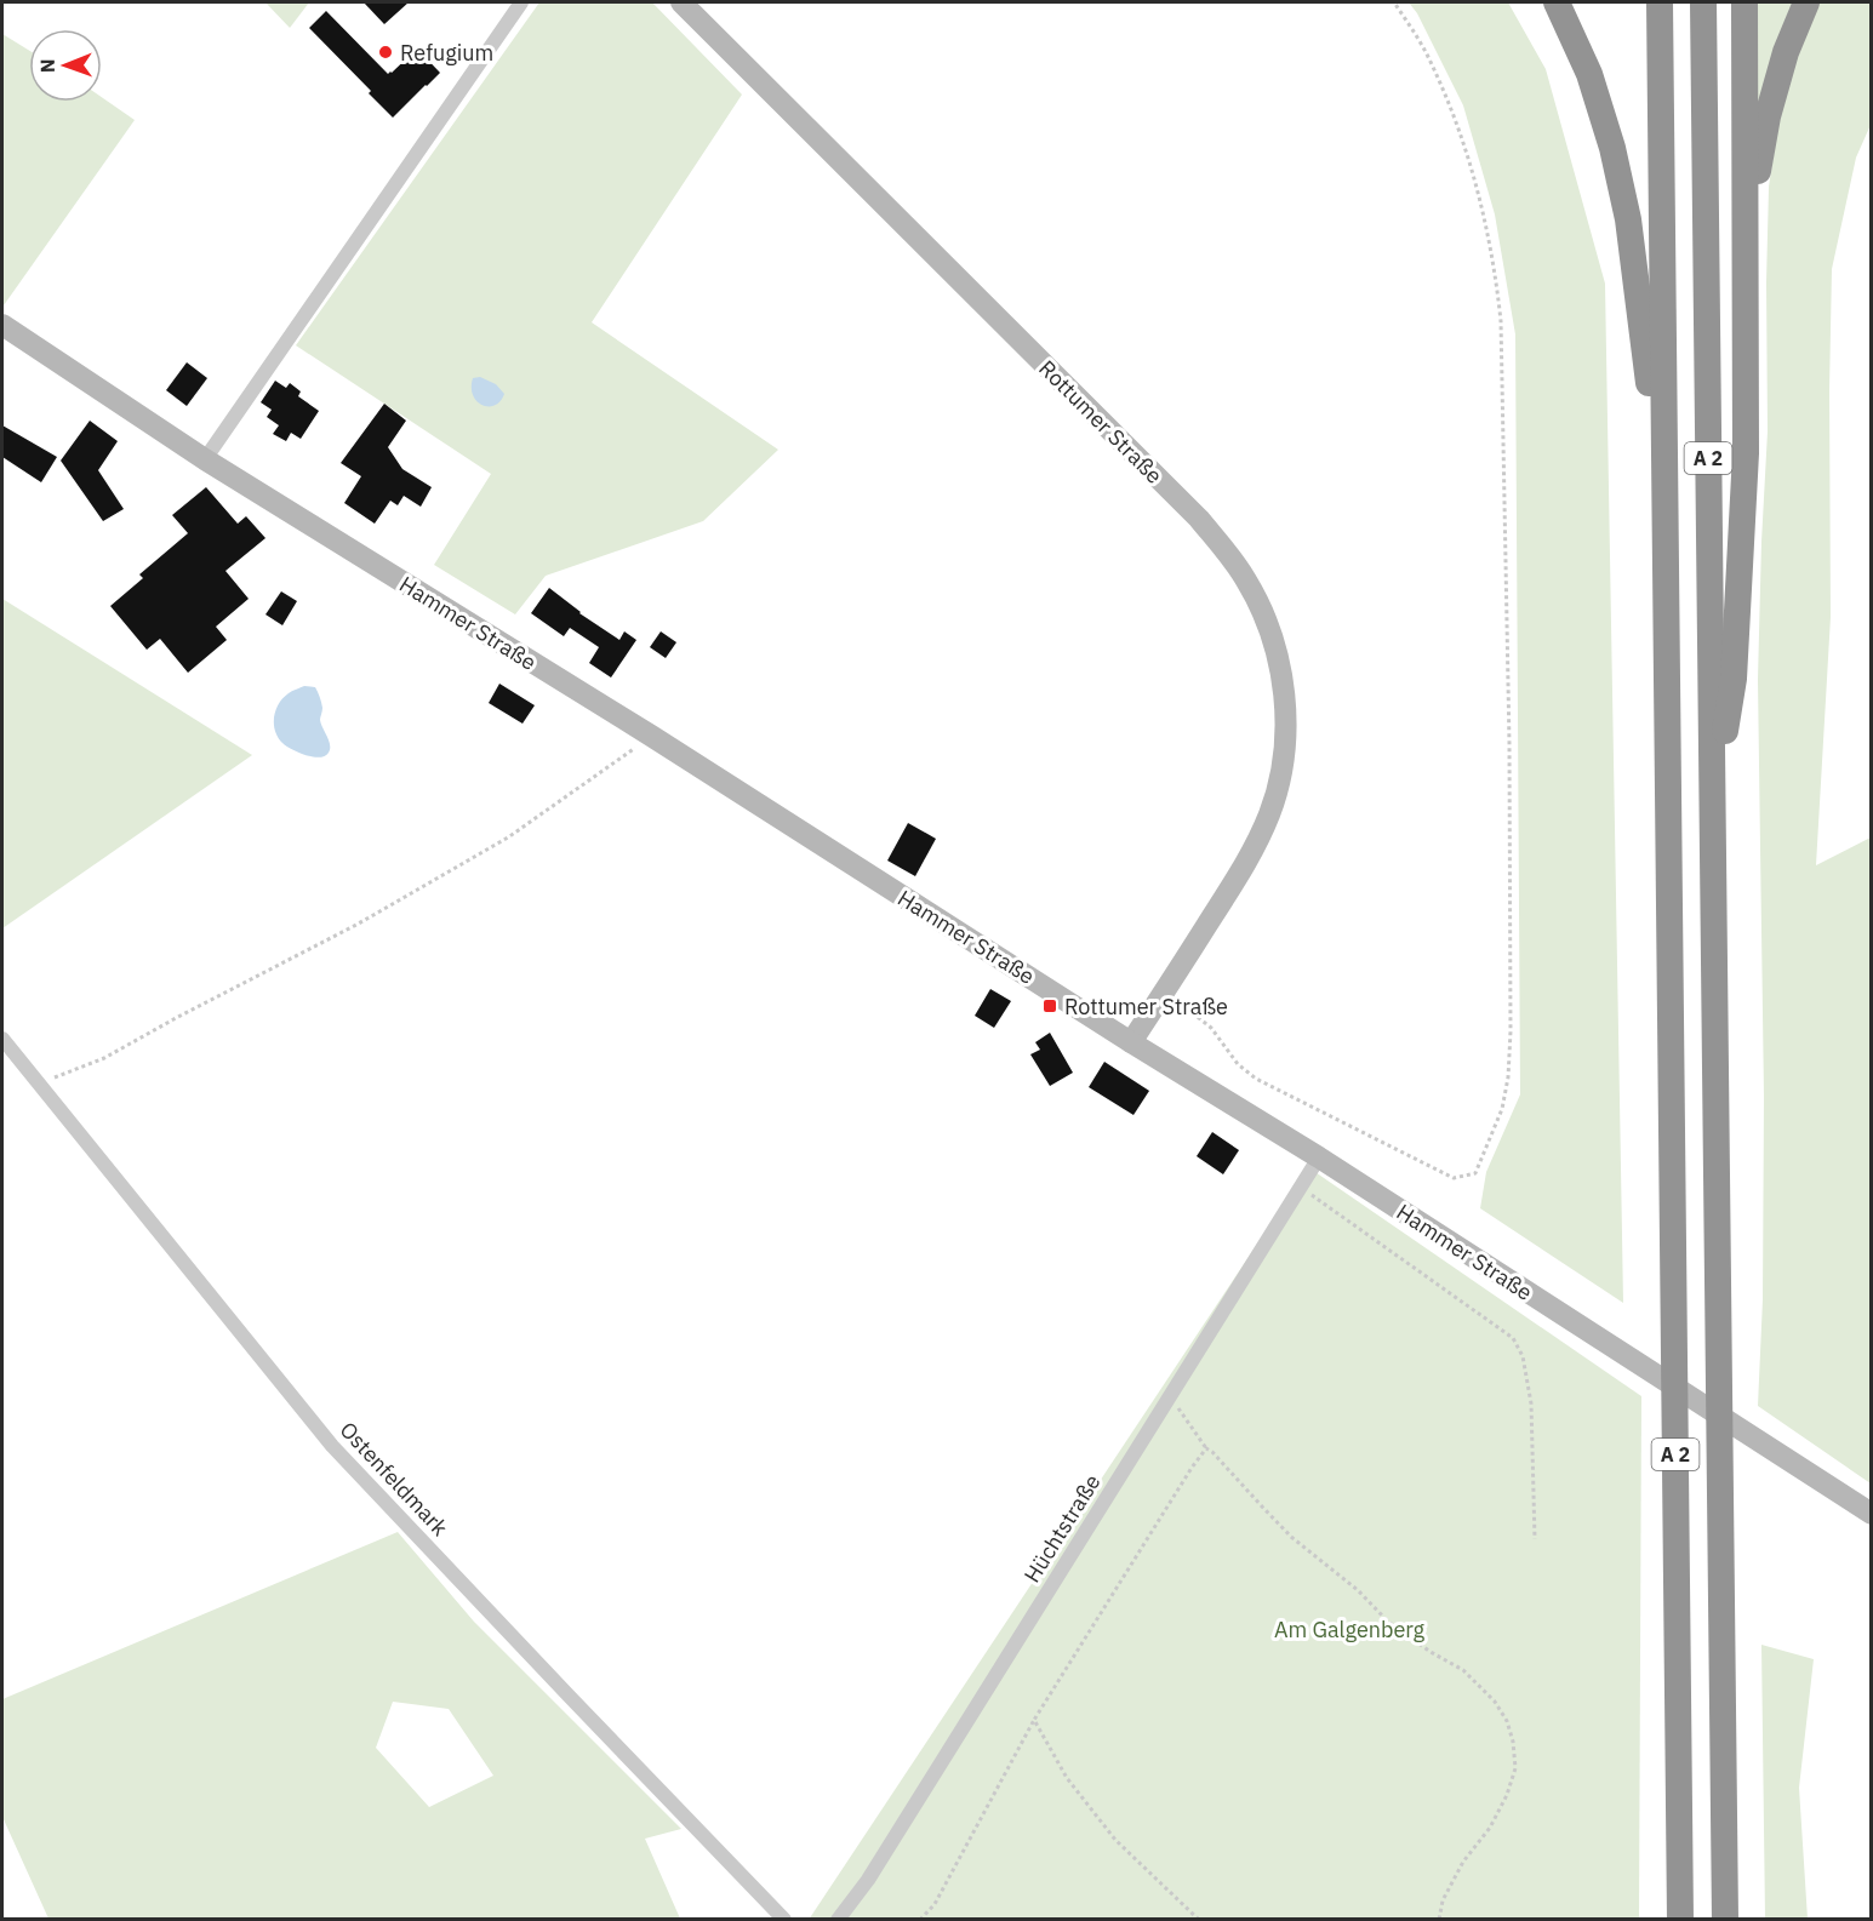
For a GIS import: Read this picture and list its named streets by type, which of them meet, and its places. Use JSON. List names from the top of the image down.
{
  "streets": {
    "highway": ["A 2"],
    "main road": ["Rottumer Straße", "Hammer Straße"],
    "street": ["Ostenfeldmark", "Hüchtstraße"]
  },
  "crossings": [
    ["Rottumer Straße", "Hammer Straße"],
    ["Hammer Straße", "Hüchtstraße"]
  ],
  "parks": ["Am Galgenberg"],
  "places": {
    "other": ["Refugium"],
    "transit": ["Rottumer Straße"]
  },
  "north": "left"
}
